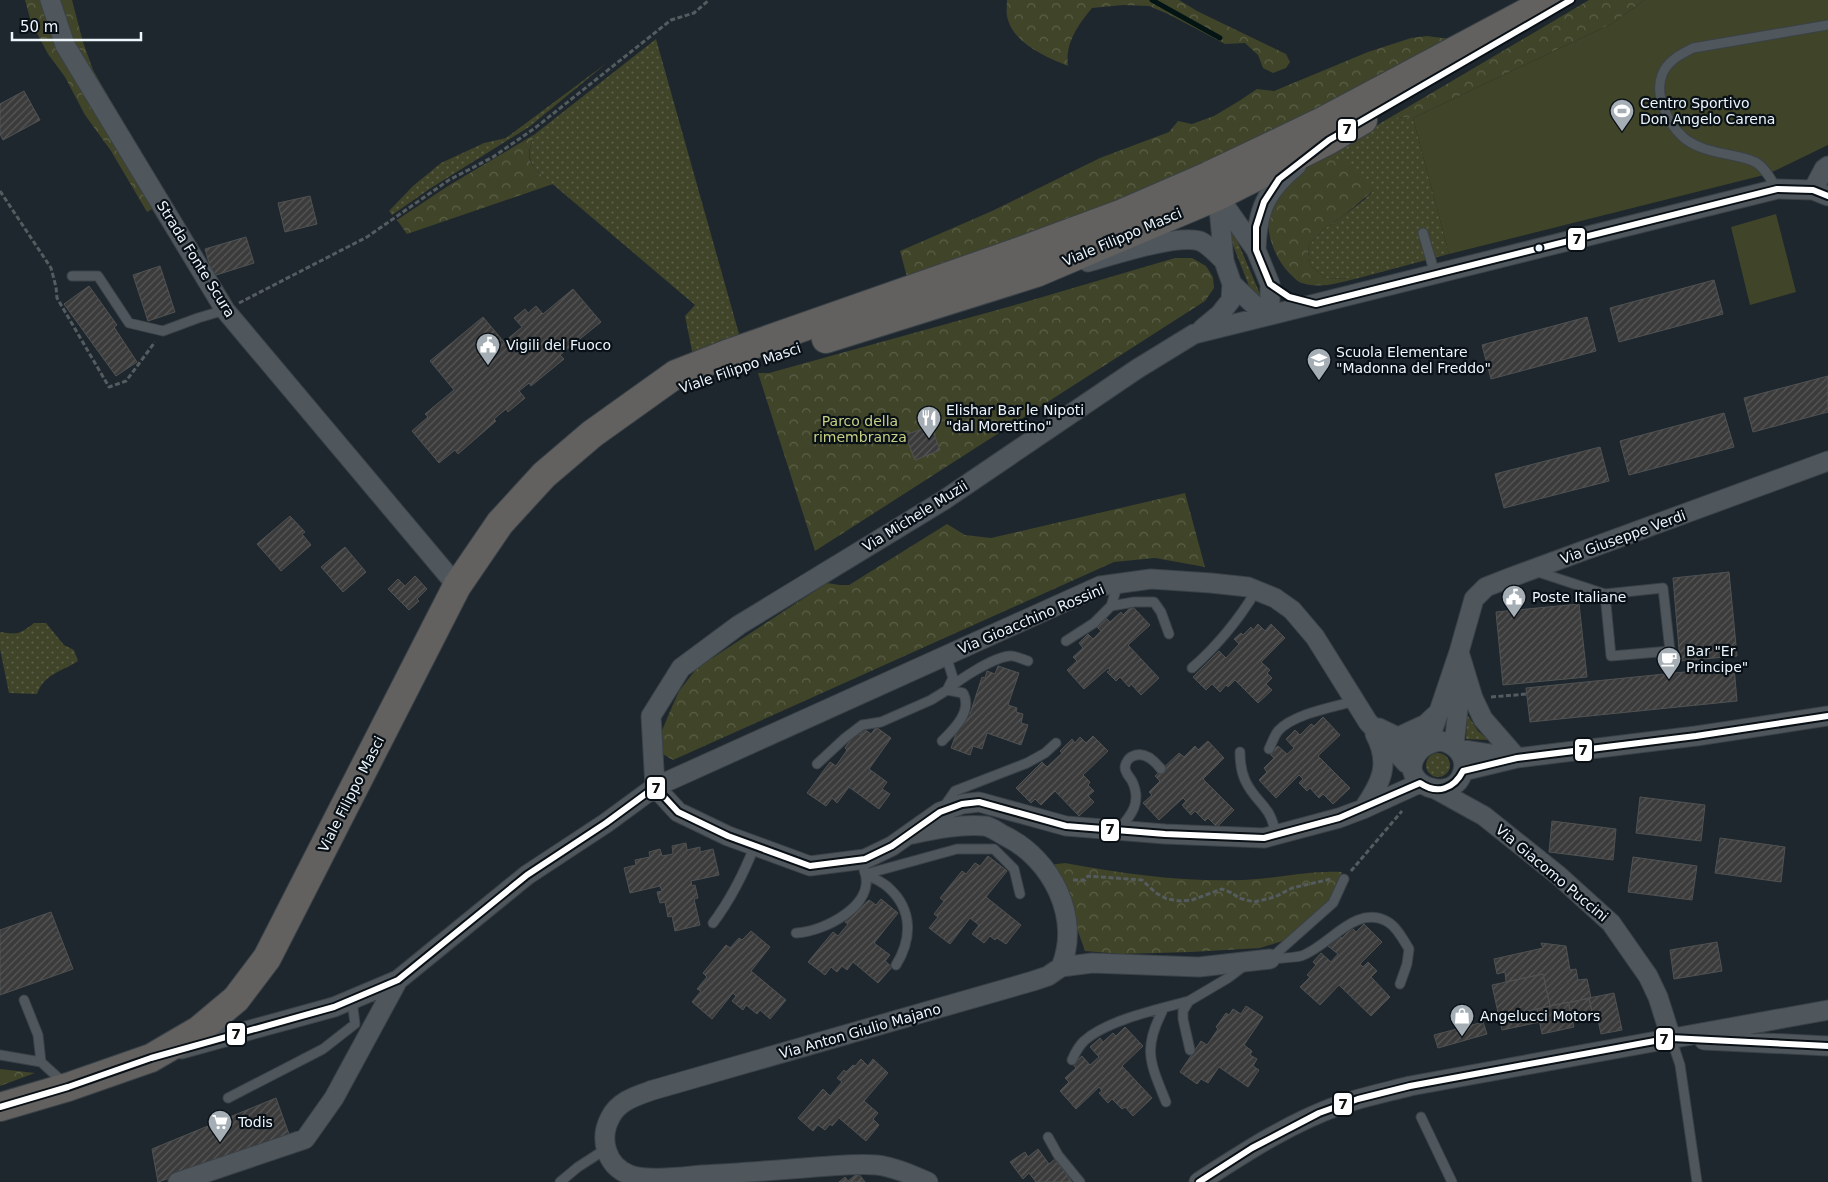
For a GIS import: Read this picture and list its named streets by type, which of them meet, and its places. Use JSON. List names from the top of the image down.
{
  "streets": {
    "main road": ["Viale Filippo Masci"],
    "street": [
      "Strada Fonte Scura",
      "Via Michele Muzii",
      "Via Giuseppe Verdi",
      "Via Gioacchino Rossini",
      "Via Giacomo Puccini",
      "Via Anton Giulio Majano"
    ]
  },
  "crossings": [
    ["Viale Filippo Masci", "Strada Fonte Scura"],
    ["Via Michele Muzii", "Via Gioacchino Rossini"],
    ["Via Giuseppe Verdi", "Via Gioacchino Rossini"],
    ["Via Giuseppe Verdi", "Via Giacomo Puccini"],
    ["Via Gioacchino Rossini", "Via Giacomo Puccini"]
  ],
  "parks": ["Parco della rimembranza"],
  "places": {
    "sports": ["Centro Sportivo Don Angelo Carena"],
    "public building": ["Vigili del Fuoco", "Poste Italiane"],
    "school or university": ["Scuola Elementare \"Madonna del Freddo\""],
    "restaurant": ["Elishar Bar le Nipoti \"dal Morettino\""],
    "cafe": ["Bar \"Er Principe\""],
    "shop": ["Angelucci Motors"],
    "supermarket": ["Todis"]
  },
  "lines": ["transit line 7"],
  "scale_bar": "50 m"
}
